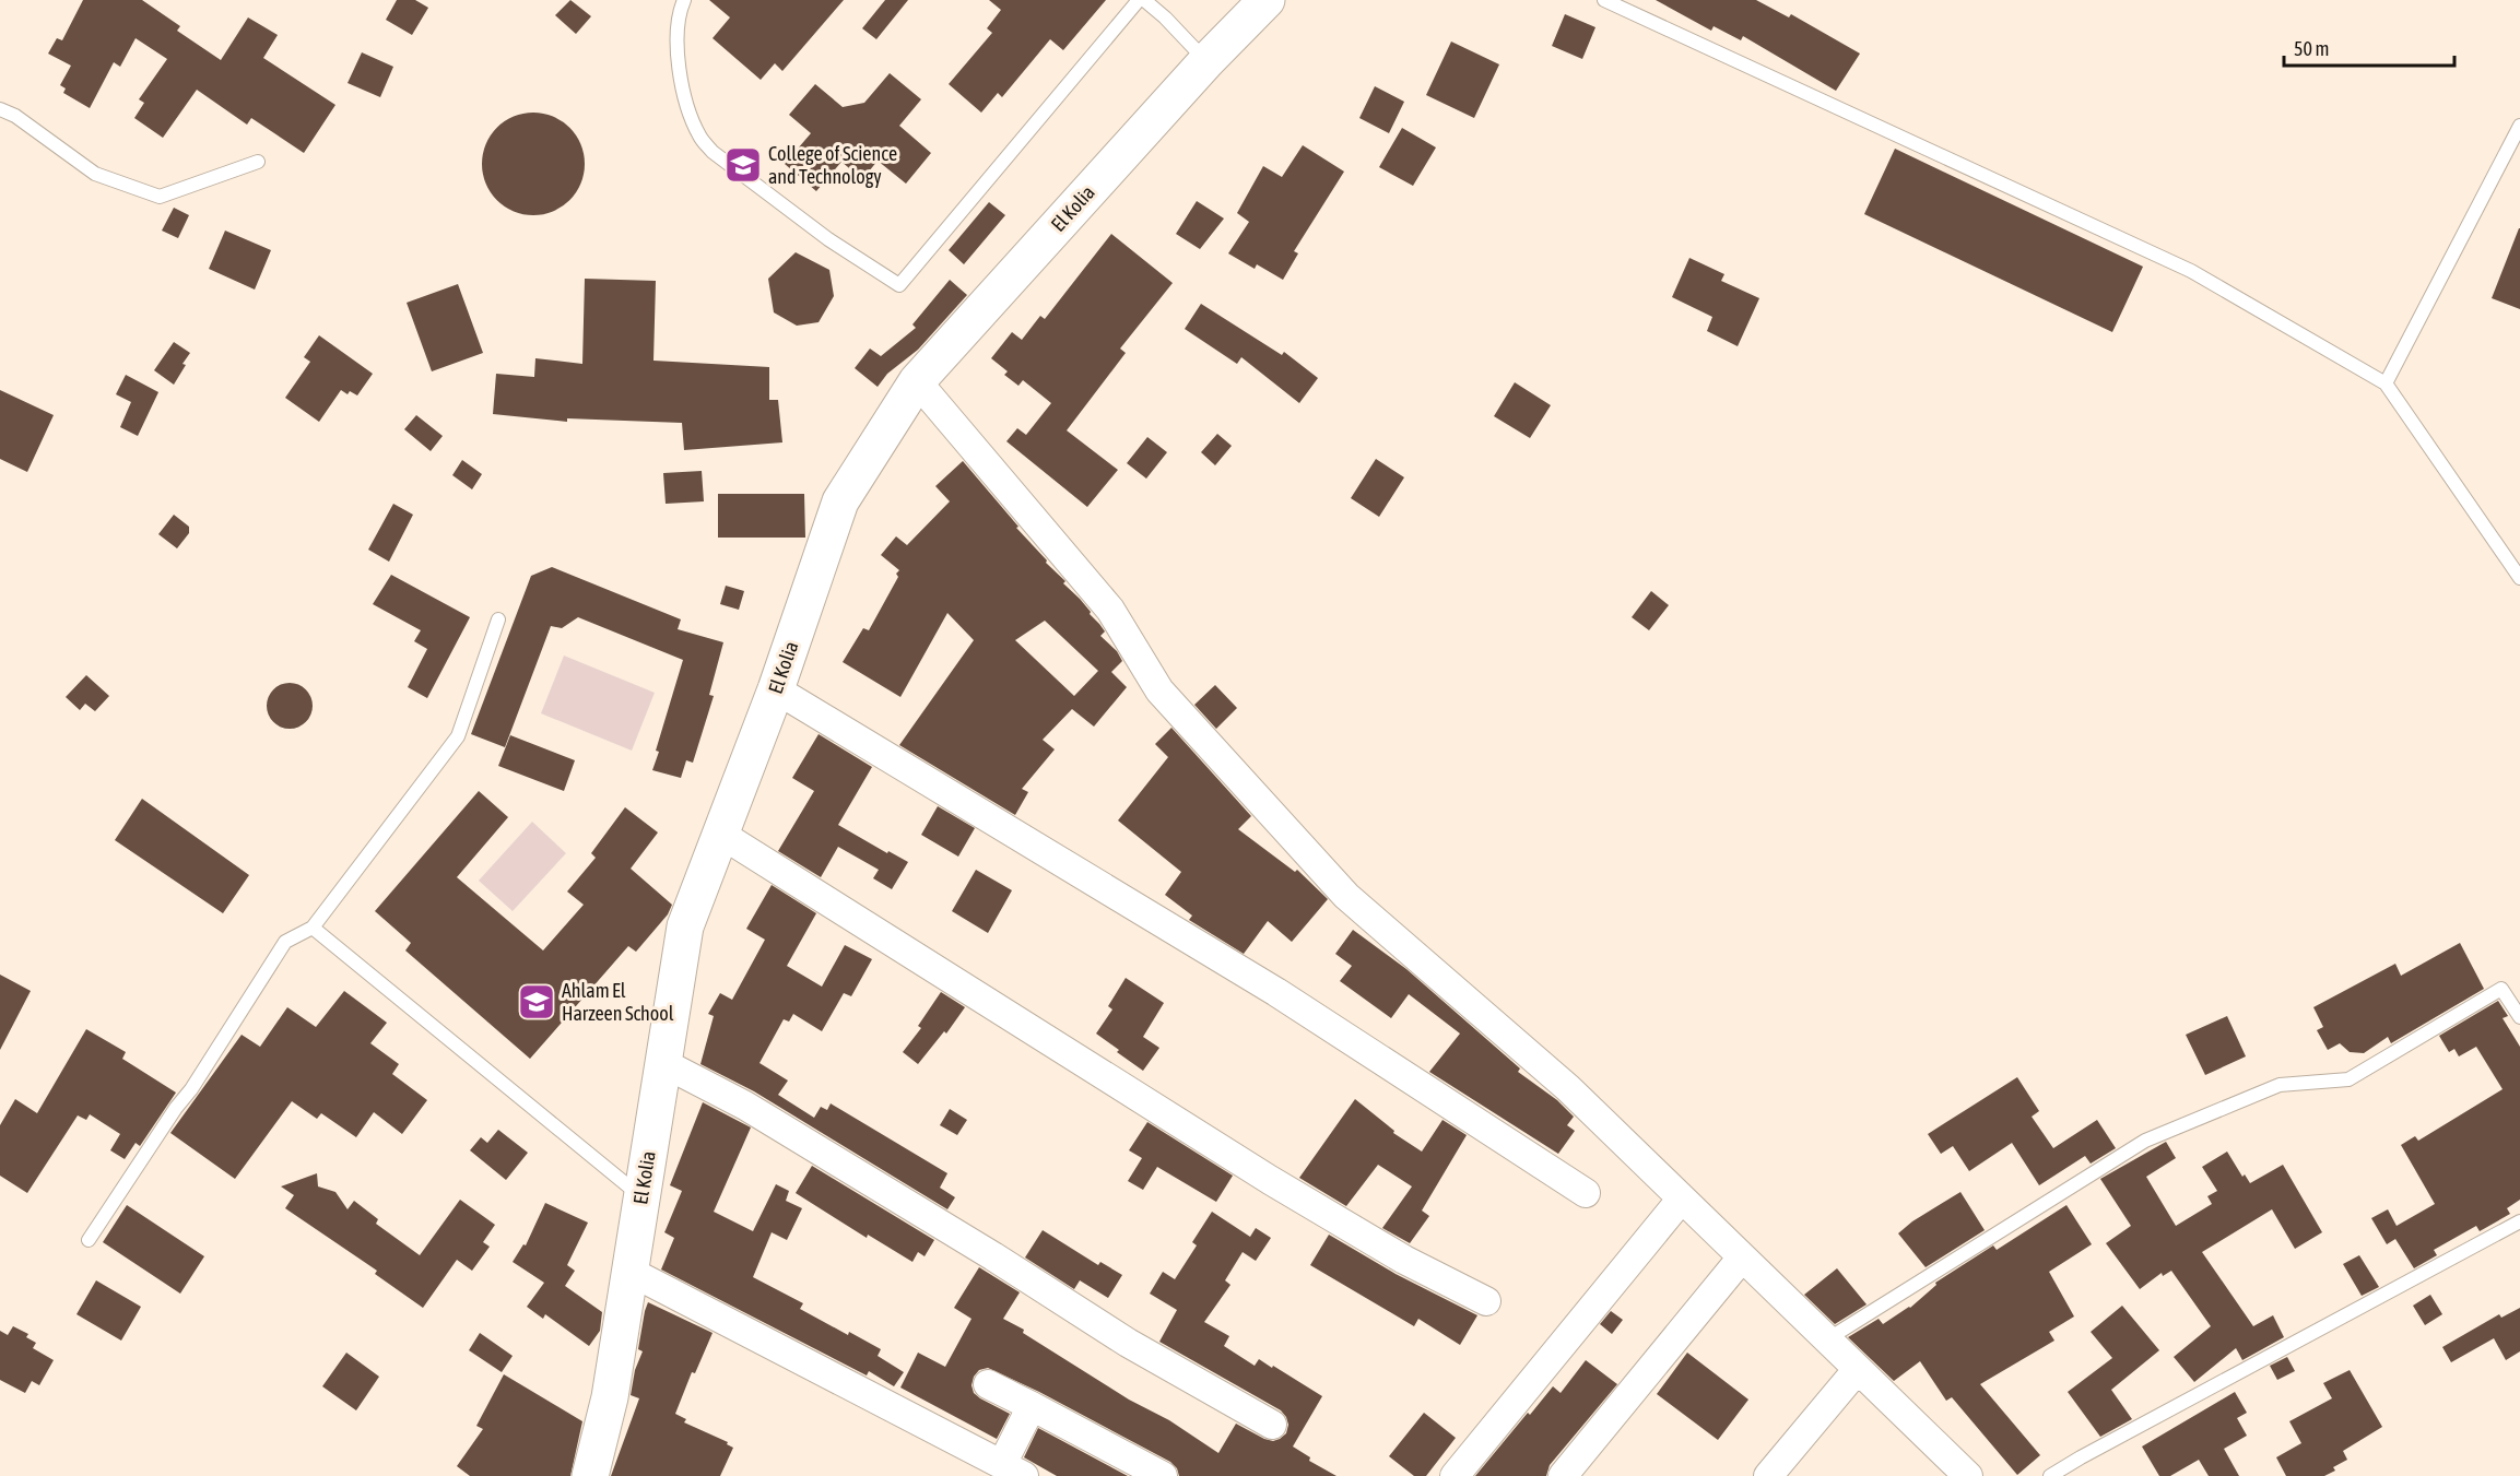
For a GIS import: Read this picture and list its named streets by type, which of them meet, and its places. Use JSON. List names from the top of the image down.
{
  "streets": {
    "street": ["El Kolia"]
  },
  "places": {
    "school or university": ["College of Science and Technology", "Ahlam El Harzeen School"]
  },
  "scale_bar": "50 m"
}
